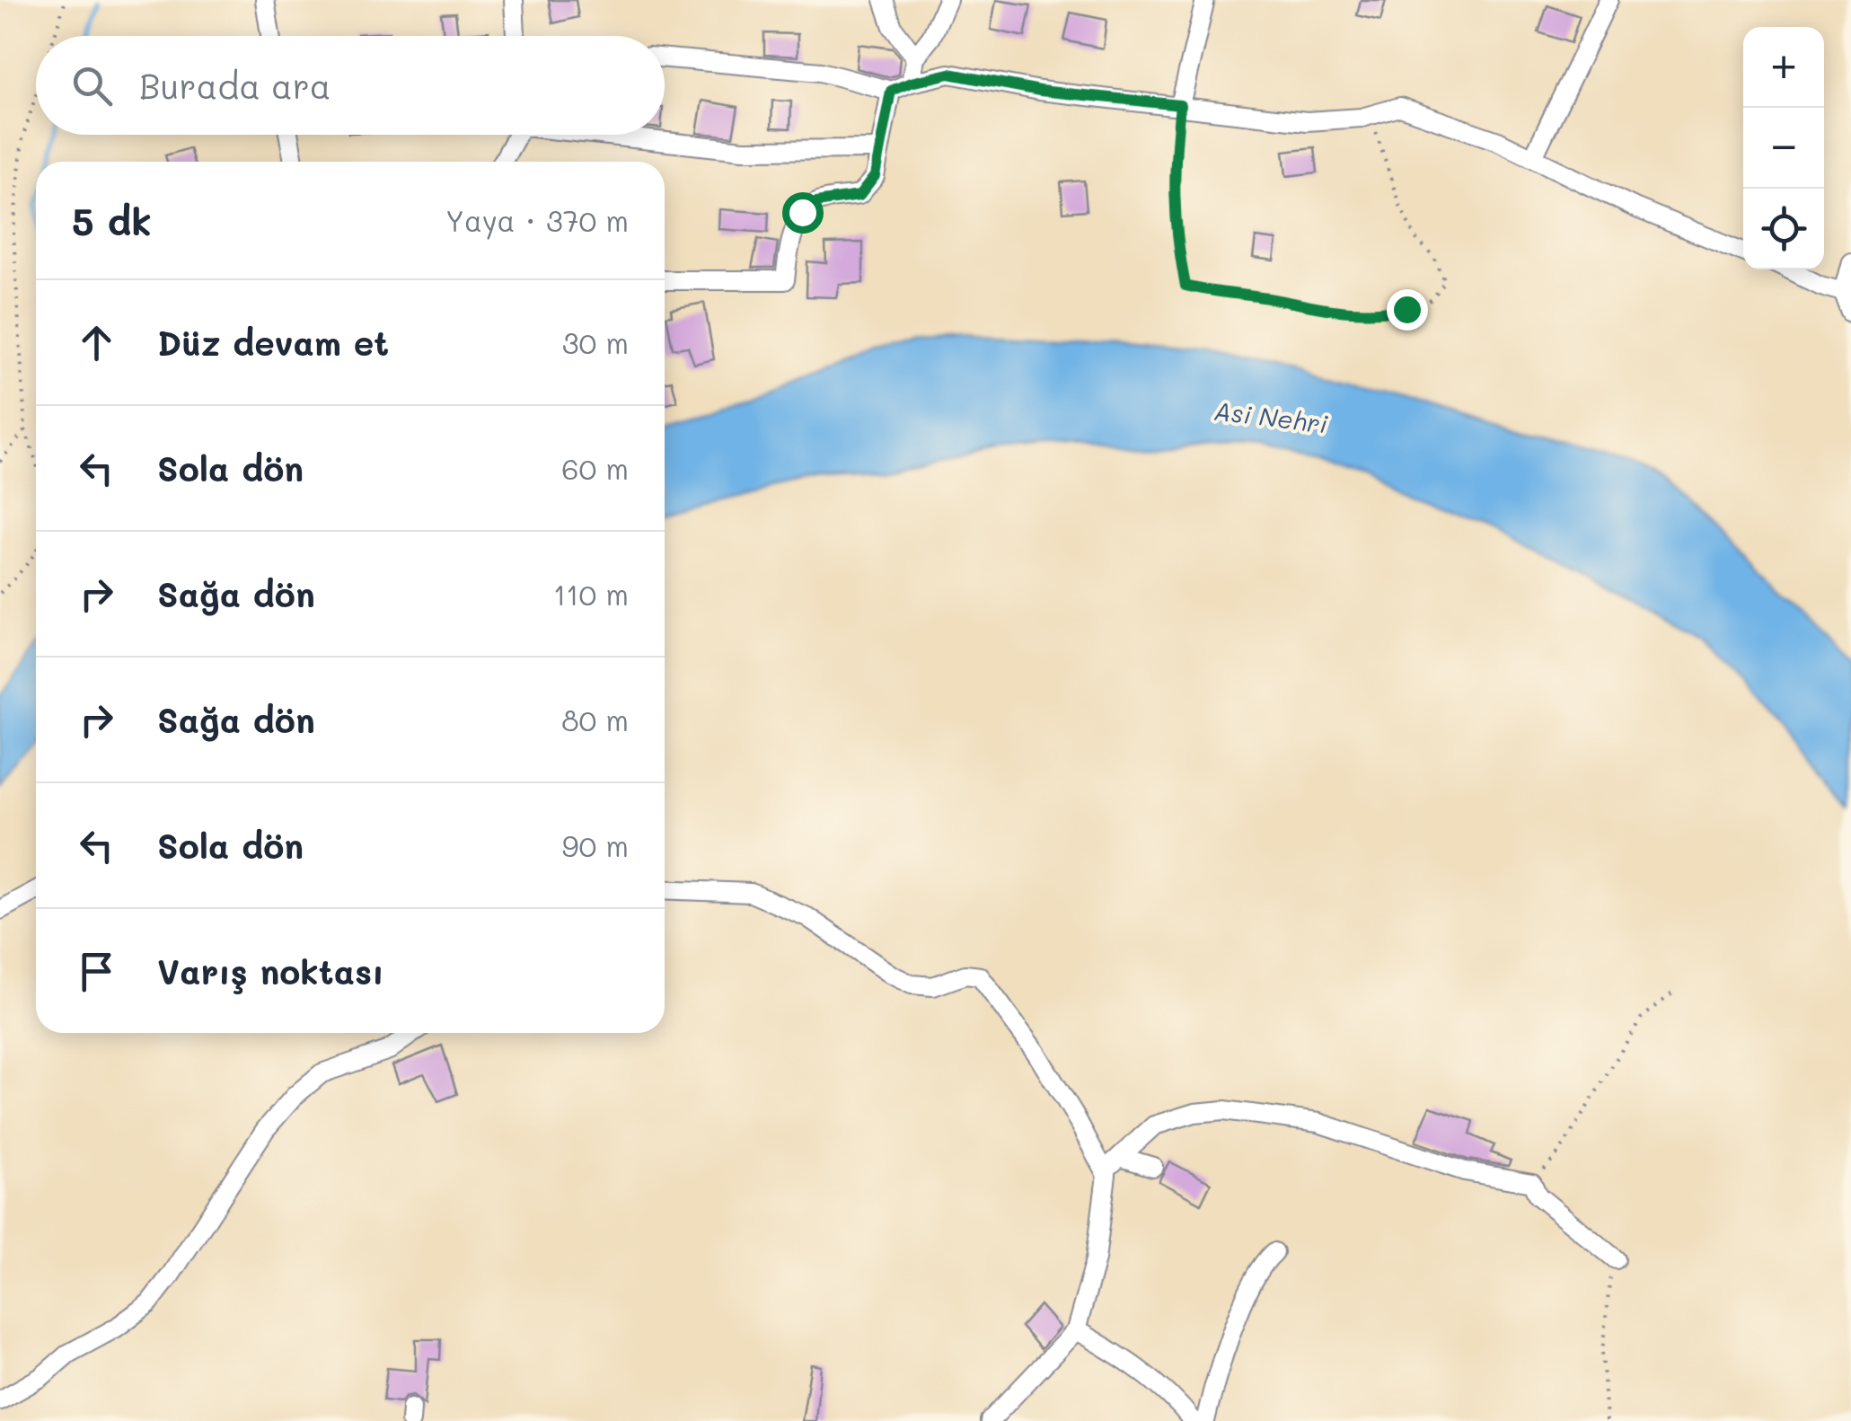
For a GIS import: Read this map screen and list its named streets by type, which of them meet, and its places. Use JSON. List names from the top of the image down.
{
  "water": ["Asi Nehri"],
  "page": {
    "map_buttons": ["+", "−"],
    "search": "Burada ara",
    "heading": ["5 dk", "Yaya · 370 m"],
    "list": [
      ["Düz devam et", "30 m"],
      ["Sola dön", "60 m"],
      ["Sağa dön", "110 m"],
      ["Sağa dön", "80 m"],
      ["Sola dön", "90 m"],
      "Varış noktası"
    ]
  }
}
